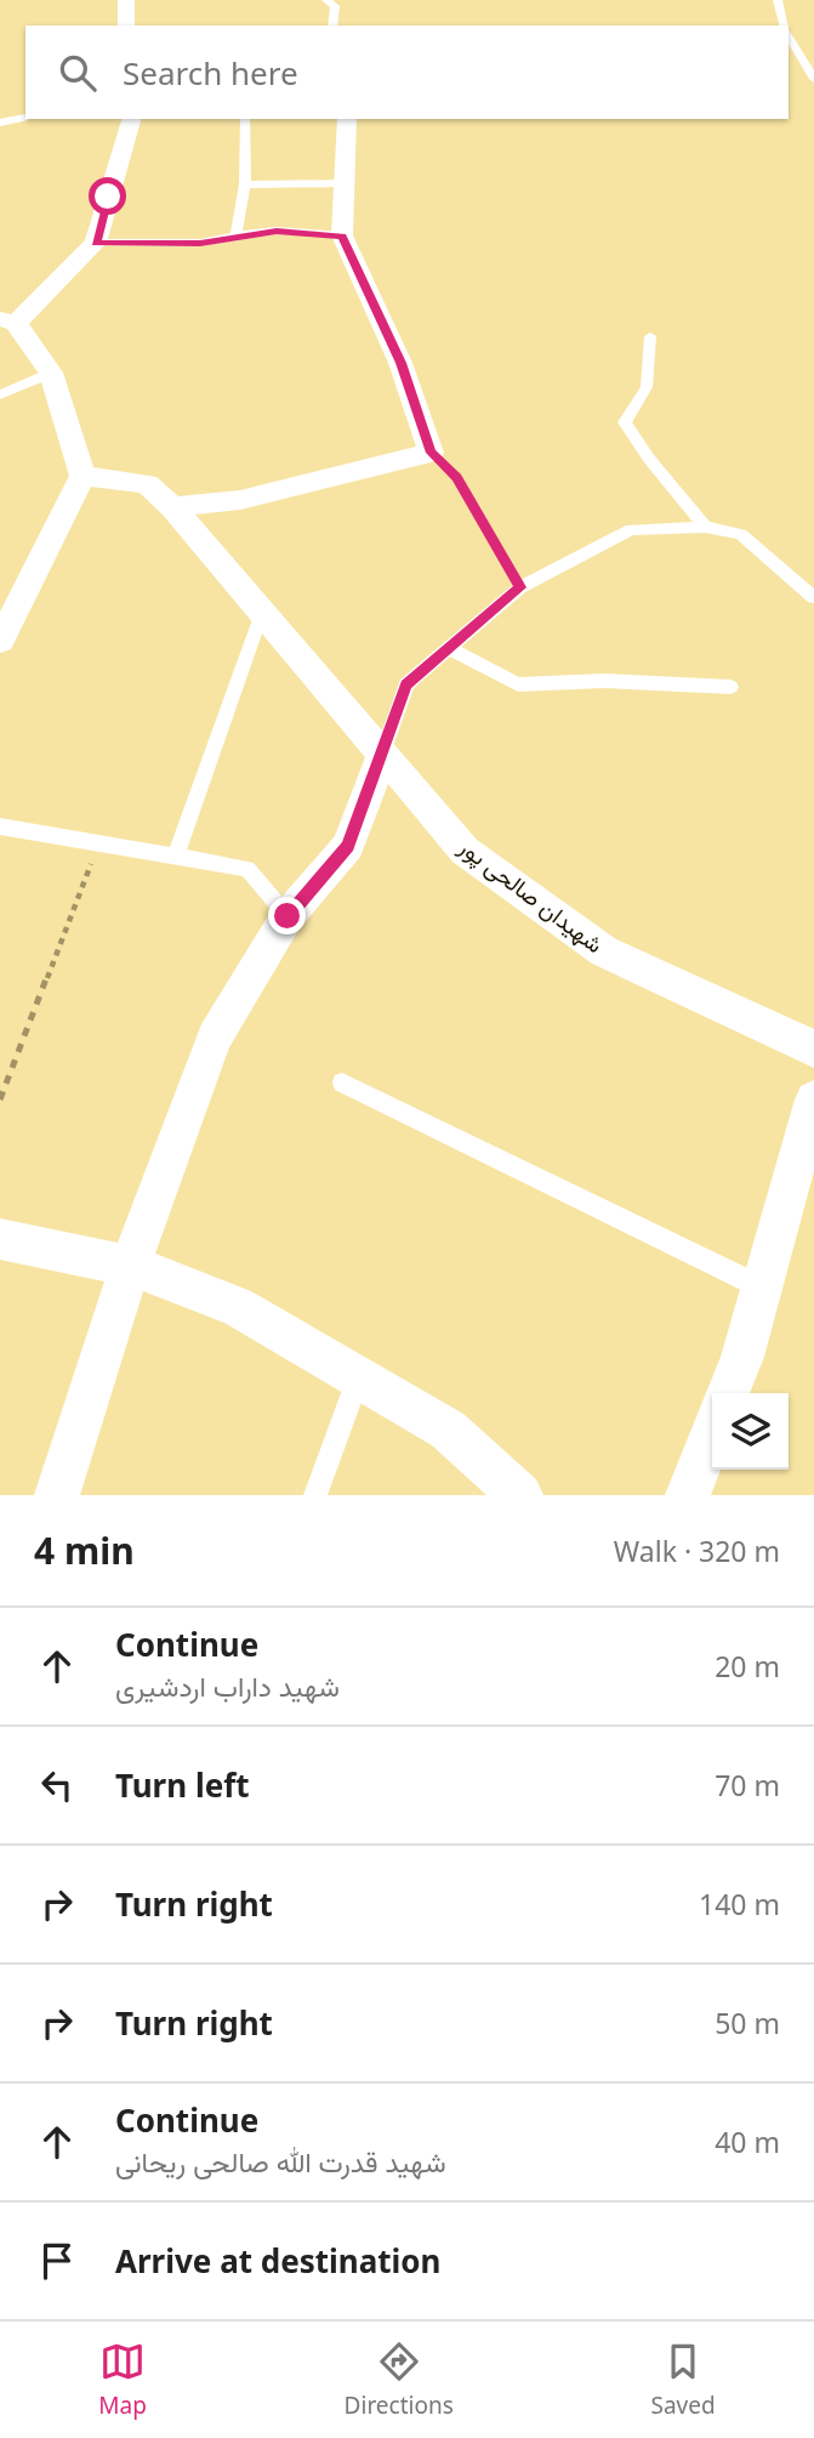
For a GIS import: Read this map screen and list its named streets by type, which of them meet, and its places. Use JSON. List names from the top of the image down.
{
  "streets": {
    "street": ["شهیدان صالحی پور"]
  },
  "page": {
    "search": "Search here",
    "heading": ["4 min", "Walk · 320 m"],
    "list": [
      ["Continue", "شهید داراب اردشیری", "20 m"],
      ["Turn left", "70 m"],
      ["Turn right", "140 m"],
      ["Turn right", "50 m"],
      ["Continue", "شهید قدرت الله صالحی ریحانی", "40 m"],
      "Arrive at destination"
    ],
    "nav": ["Map", "Directions", "Saved"]
  }
}
